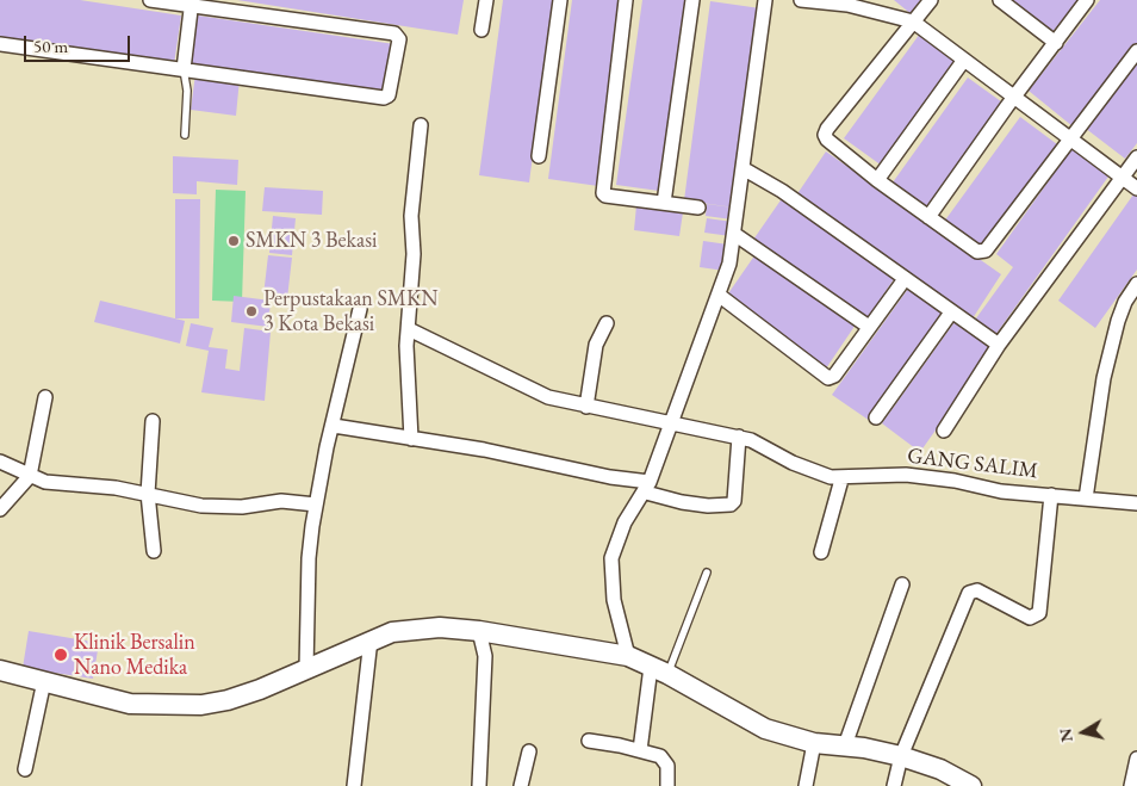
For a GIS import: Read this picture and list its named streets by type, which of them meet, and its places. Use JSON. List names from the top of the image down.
{
  "streets": {
    "street": ["GANG SALIM"]
  },
  "places": ["SMKN 3 Bekasi", "Perpustakaan SMKN 3 Kota Bekasi", "Klinik Bersalin Nano Medika"],
  "scale_bar": "50 m",
  "north": "left"
}
